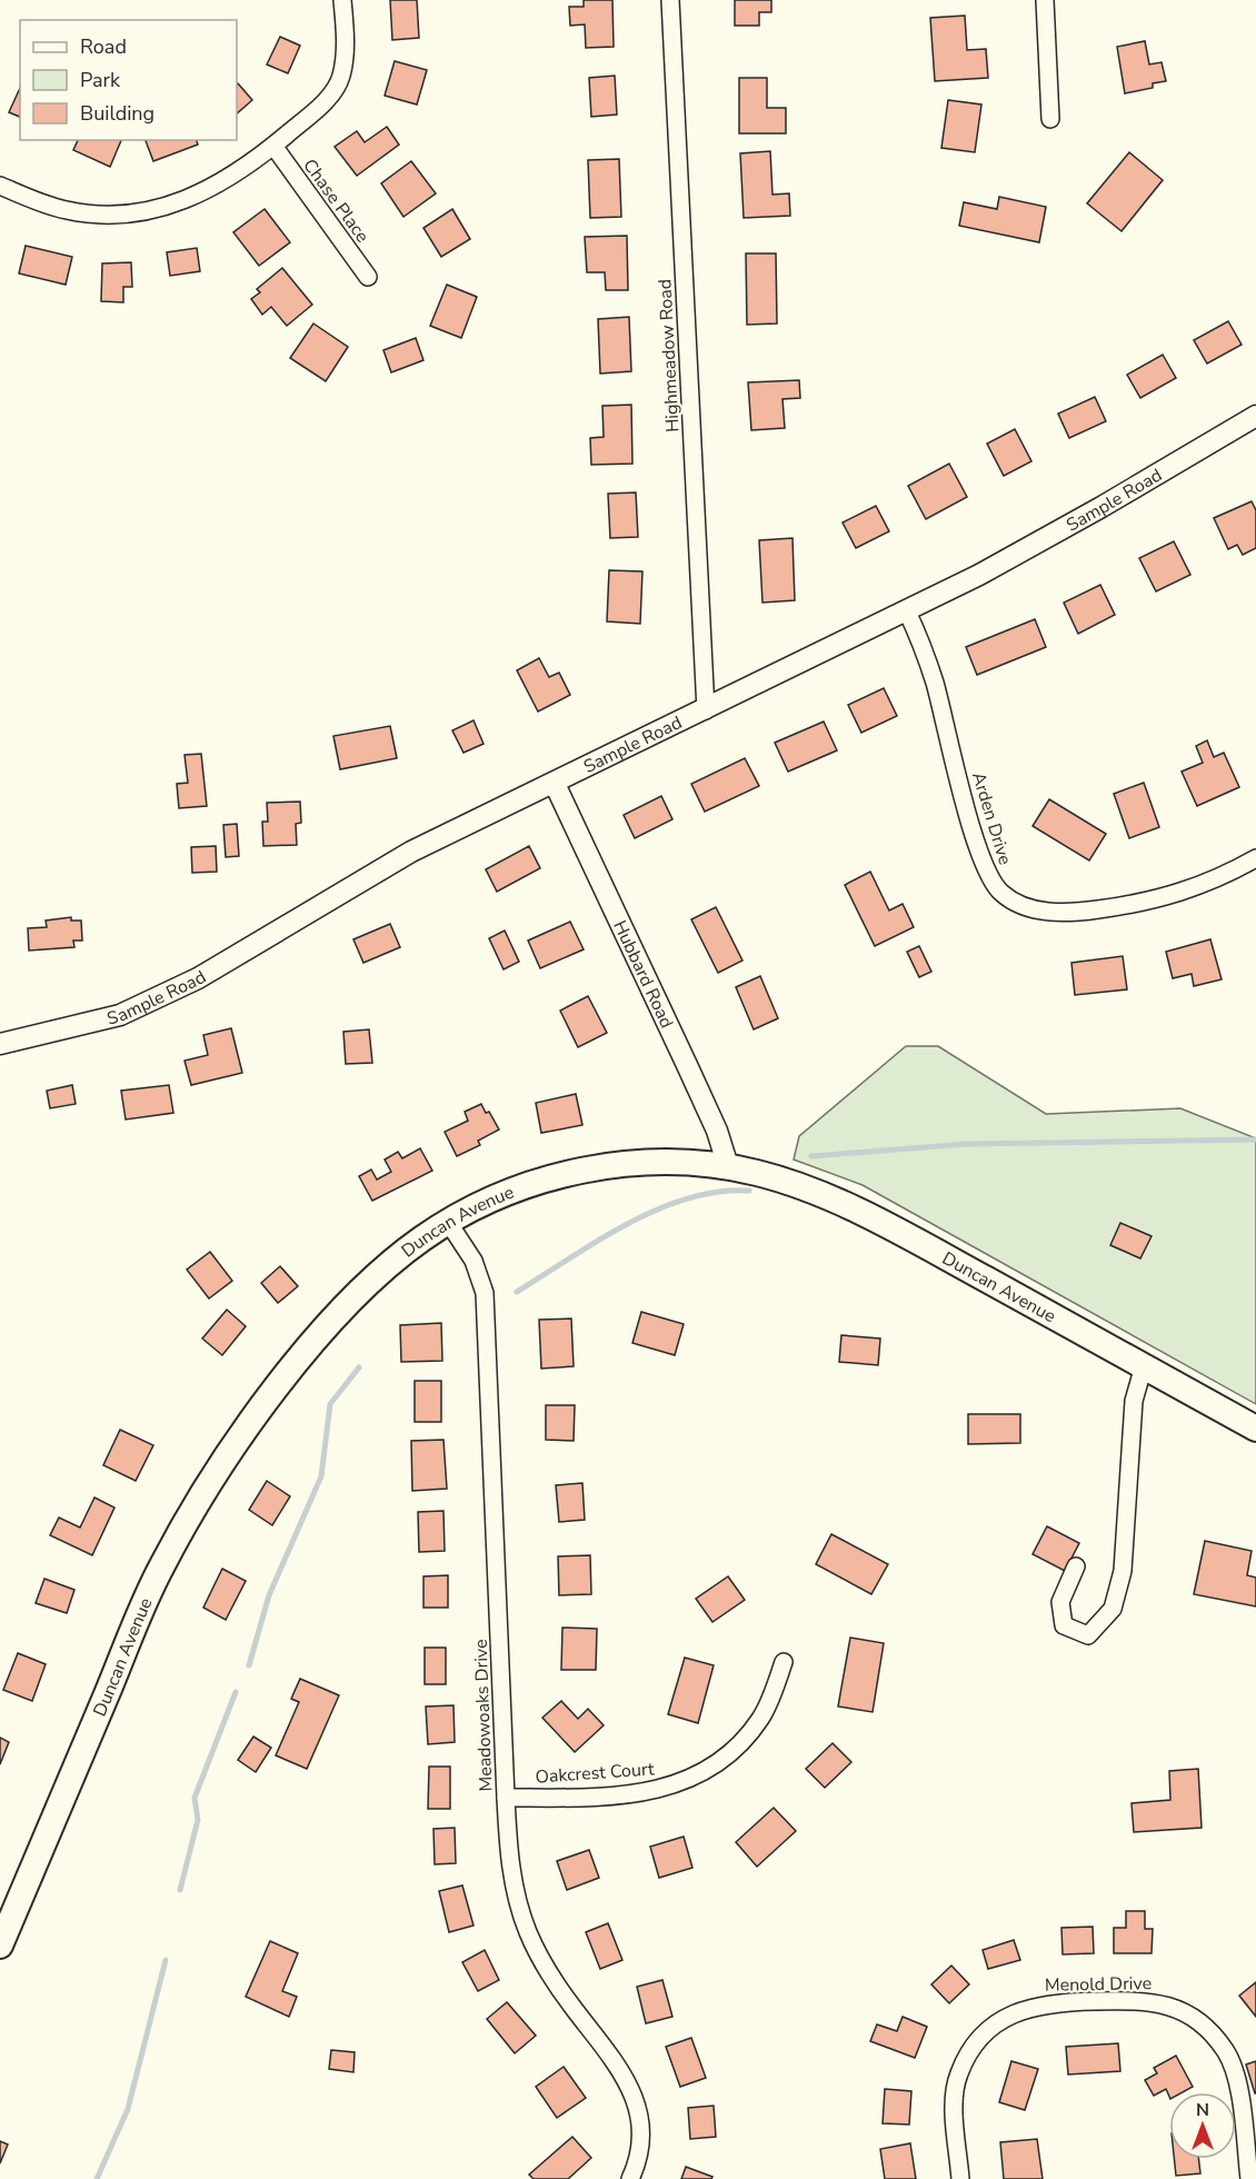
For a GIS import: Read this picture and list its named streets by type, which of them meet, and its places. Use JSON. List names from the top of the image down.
{
  "streets": {
    "main road": ["Duncan Avenue"],
    "street": [
      "Chase Place",
      "Highmeadow Road",
      "Sample Road",
      "Arden Drive",
      "Hubbard Road",
      "Meadowoaks Drive",
      "Oakcrest Court",
      "Menold Drive"
    ]
  },
  "crossings": [
    ["Highmeadow Road", "Sample Road"],
    ["Sample Road", "Arden Drive"],
    ["Sample Road", "Hubbard Road"],
    ["Hubbard Road", "Duncan Avenue"],
    ["Duncan Avenue", "Meadowoaks Drive"],
    ["Meadowoaks Drive", "Oakcrest Court"]
  ],
  "legend": ["Road", "Park", "Building"],
  "north": "top"
}
